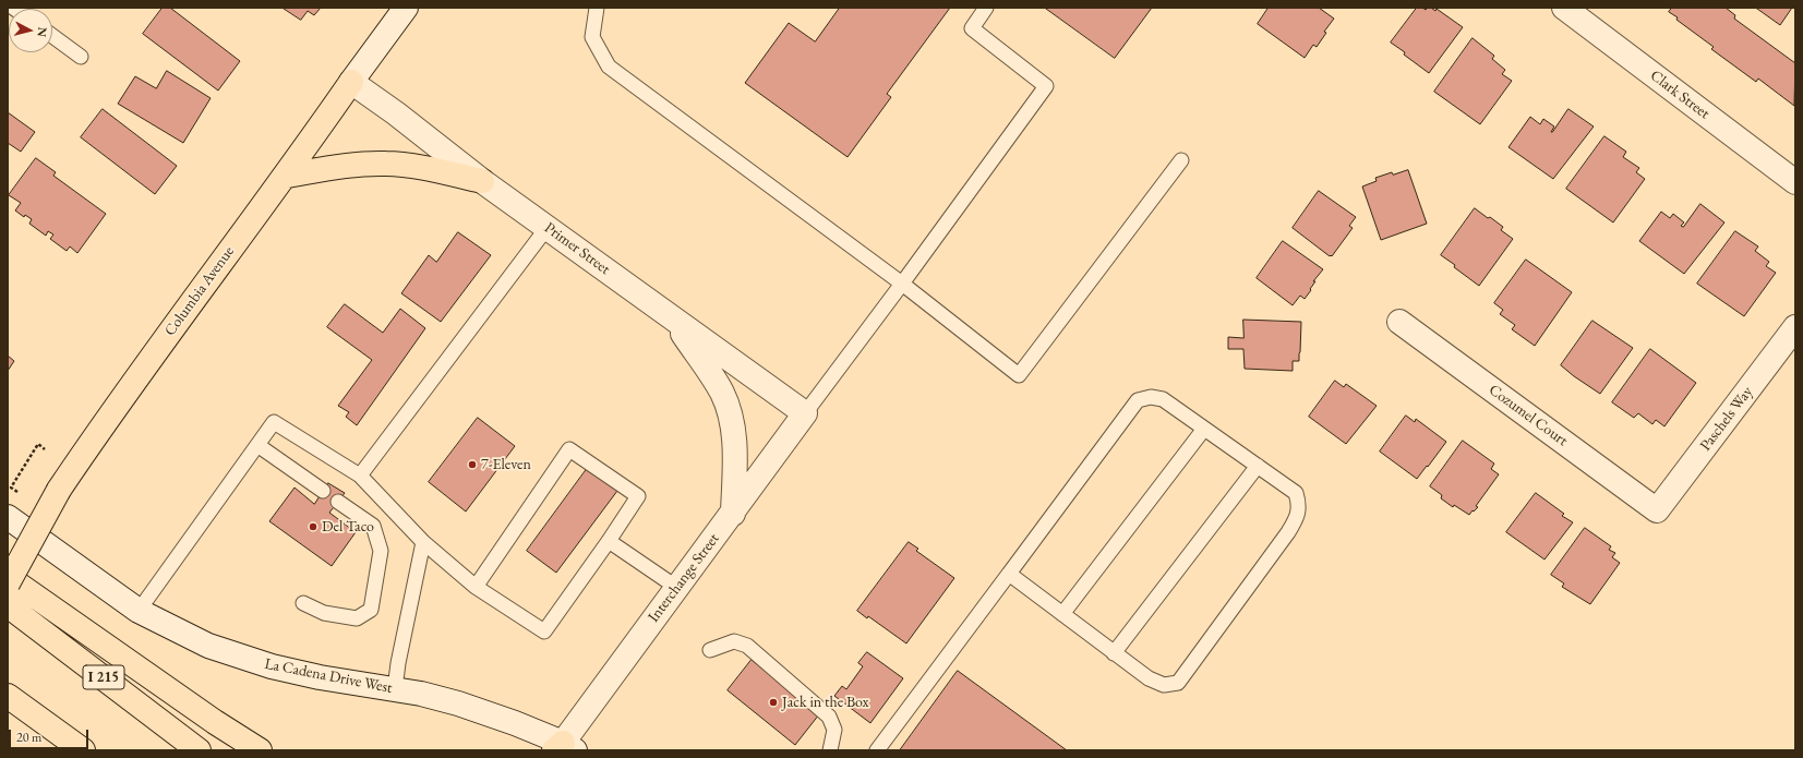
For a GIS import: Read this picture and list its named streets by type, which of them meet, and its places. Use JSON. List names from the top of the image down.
{
  "streets": {
    "main road": ["Columbia Avenue", "I 215"],
    "street": [
      "Clark Street",
      "Primer Street",
      "Cozumel Court",
      "Paschels Way",
      "Interchange Street",
      "La Cadena Drive West"
    ]
  },
  "crossings": [
    ["Primer Street", "Columbia Avenue"],
    ["Primer Street", "Interchange Street"],
    ["Cozumel Court", "Paschels Way"],
    ["Interchange Street", "La Cadena Drive West"]
  ],
  "places": ["7-Eleven", "Del Taco", "Jack in the Box"],
  "scale_bar": "20 m",
  "north": "right"
}
